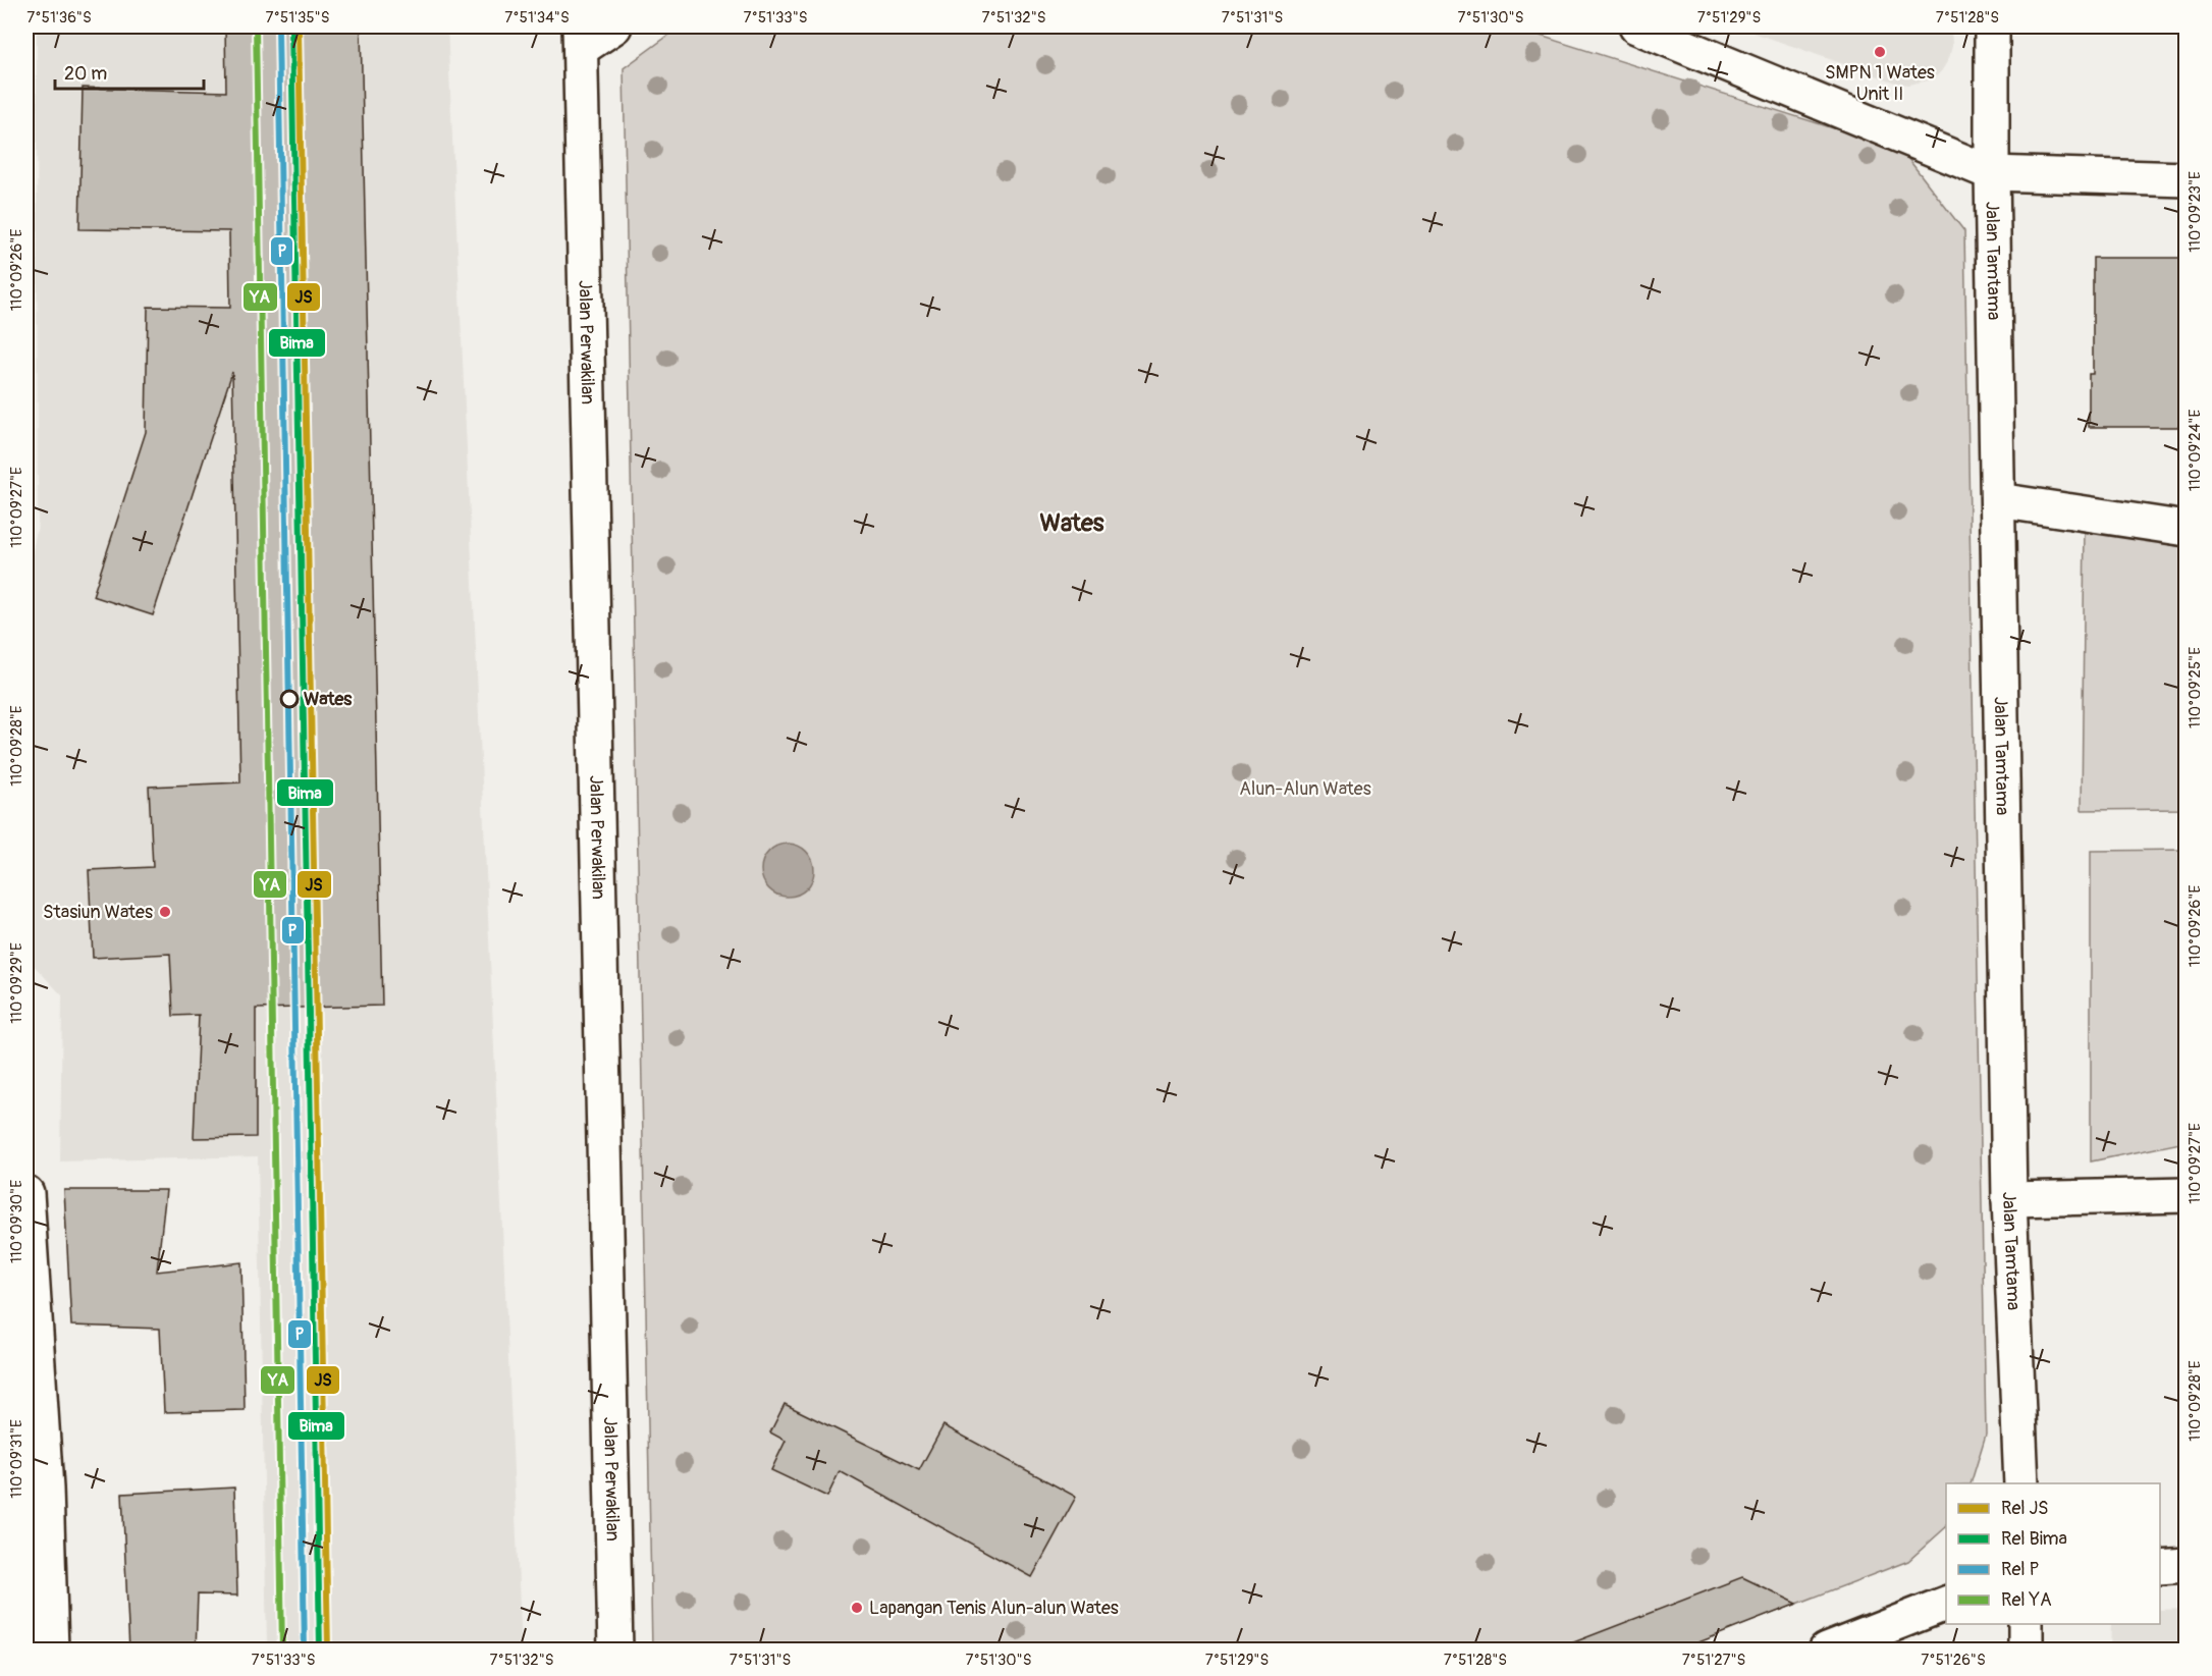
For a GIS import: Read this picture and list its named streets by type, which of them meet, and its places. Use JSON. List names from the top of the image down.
{
  "streets": {
    "street": ["Jalan Tamtama", "Jalan Perwakilan"]
  },
  "districts": ["Wates"],
  "parks": ["Alun-Alun Wates"],
  "places": [
    "SMPN 1 Wates Unit II",
    "Wates",
    "Stasiun Wates",
    "Lapangan Tenis Alun-alun Wates"
  ],
  "lines": [
    "rail line JS",
    "rail line Bima",
    "rail line P",
    "rail line YA"
  ],
  "legend": [
    "Rel JS",
    "Rel Bima",
    "Rel P",
    "Rel YA"
  ],
  "scale_bar": "20 m",
  "coordinates": [
    "7°51'36\"S",
    "7°51'35\"S",
    "7°51'34\"S",
    "7°51'33\"S",
    "7°51'32\"S",
    "7°51'31\"S",
    "7°51'30\"S",
    "7°51'29\"S",
    "7°51'28\"S",
    "110°09'23\"E",
    "110°09'26\"E",
    "110°09'24\"E",
    "110°09'27\"E",
    "110°09'25\"E",
    "110°09'28\"E",
    "110°09'29\"E",
    "110°09'30\"E",
    "110°09'31\"E",
    "7°51'27\"S",
    "7°51'26\"S"
  ]
}
